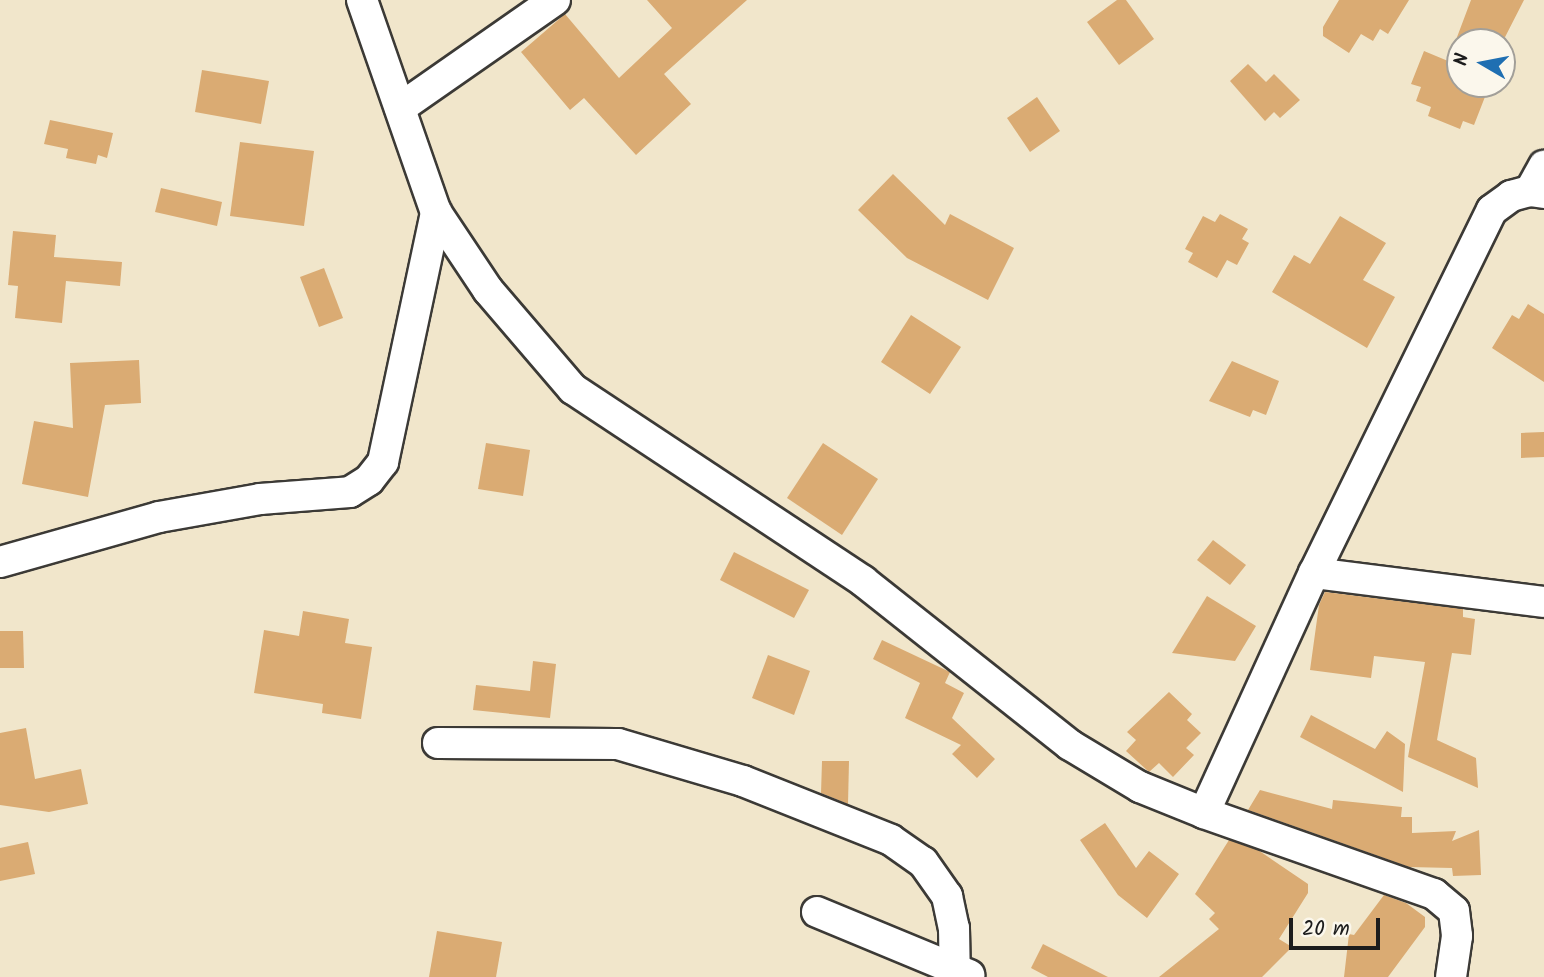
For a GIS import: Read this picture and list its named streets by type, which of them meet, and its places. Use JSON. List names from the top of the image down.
{
  "scale_bar": "20 m",
  "north": "left"
}
